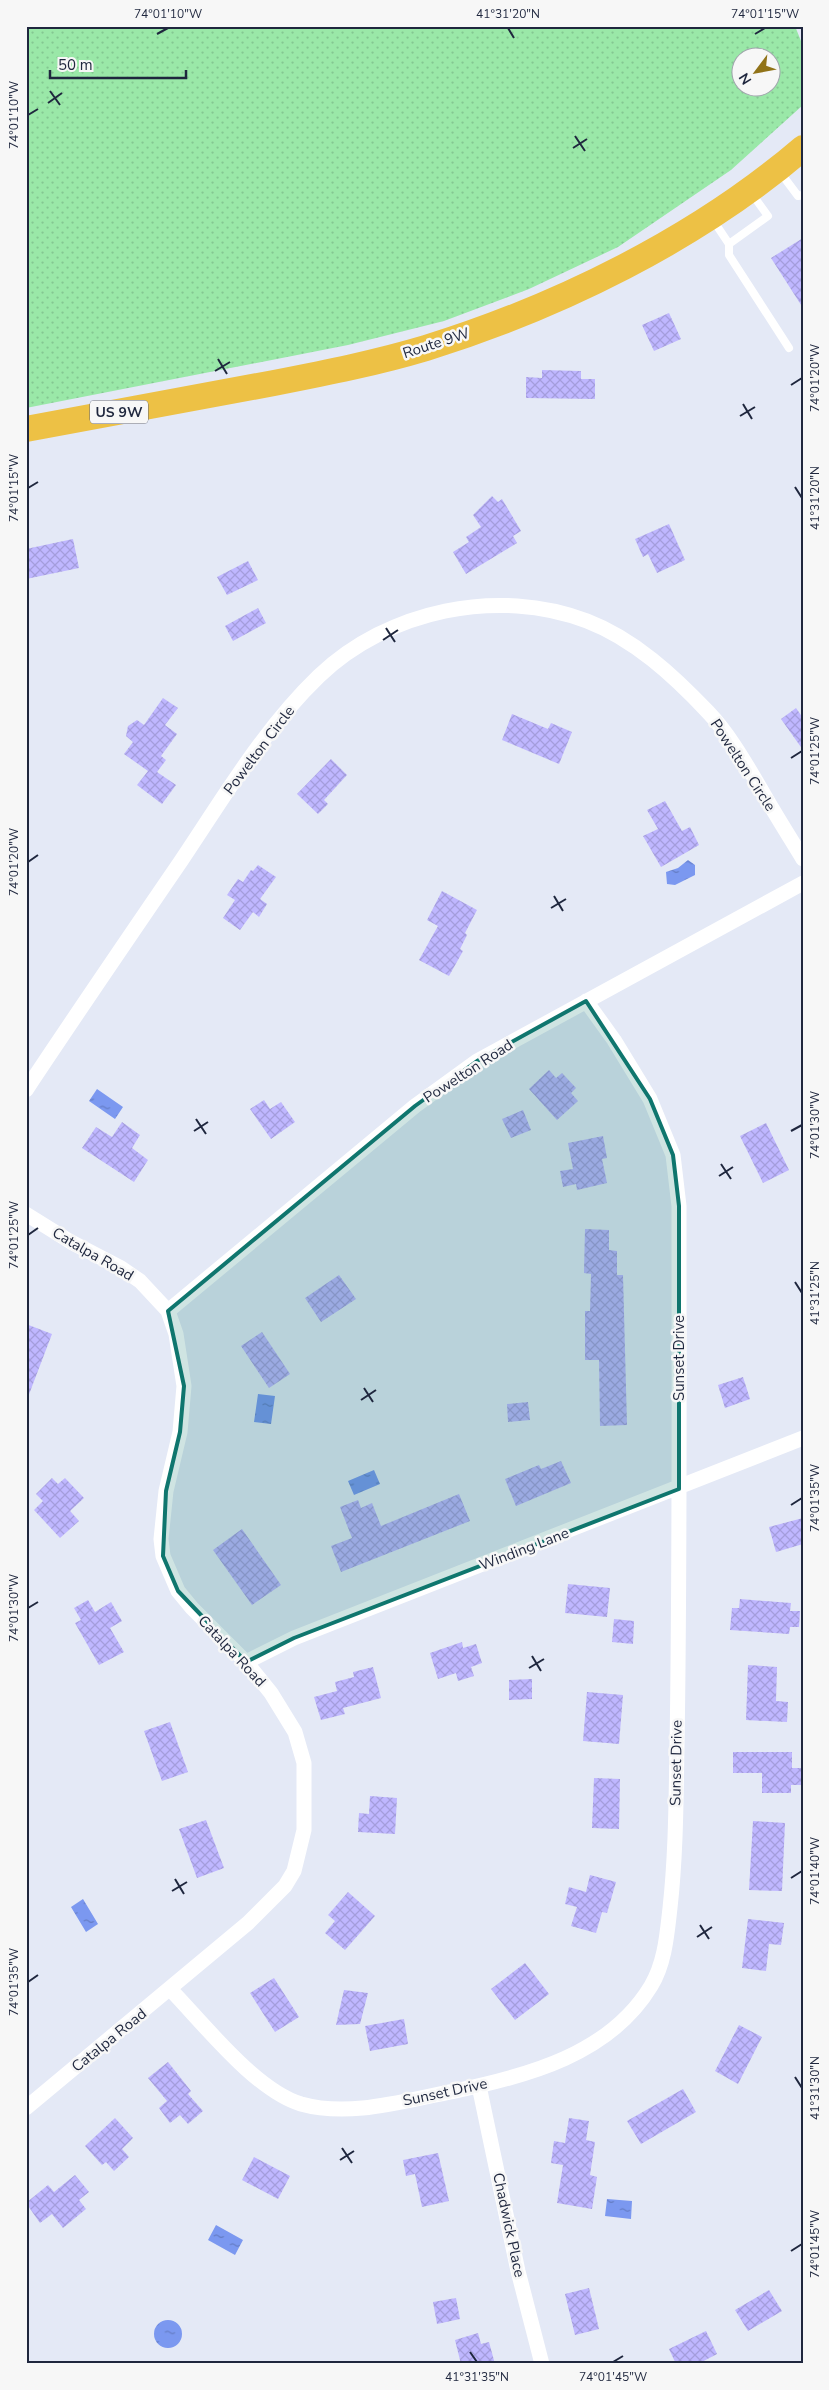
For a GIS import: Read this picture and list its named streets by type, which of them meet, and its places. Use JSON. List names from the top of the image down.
{
  "streets": {
    "highway": ["Route 9W", "US 9W"],
    "street": [
      "Powelton Circle",
      "Powelton Road",
      "Catalpa Road",
      "Sunset Drive",
      "Winding Lane",
      "Chadwick Place"
    ]
  },
  "crossings": [
    ["Powelton Road", "Catalpa Road"],
    ["Powelton Road", "Sunset Drive"],
    ["Catalpa Road", "Sunset Drive"],
    ["Catalpa Road", "Winding Lane"],
    ["Sunset Drive", "Winding Lane"],
    ["Sunset Drive", "Chadwick Place"]
  ],
  "scale_bar": "50 m",
  "north": "bottom left",
  "coordinates": [
    "74°01'10\"W",
    "41°31'20\"N",
    "74°01'15\"W",
    "74°01'20\"W",
    "74°01'25\"W",
    "74°01'30\"W",
    "41°31'25\"N",
    "74°01'35\"W",
    "74°01'40\"W",
    "41°31'30\"N",
    "74°01'45\"W",
    "41°31'35\"N"
  ]
}
